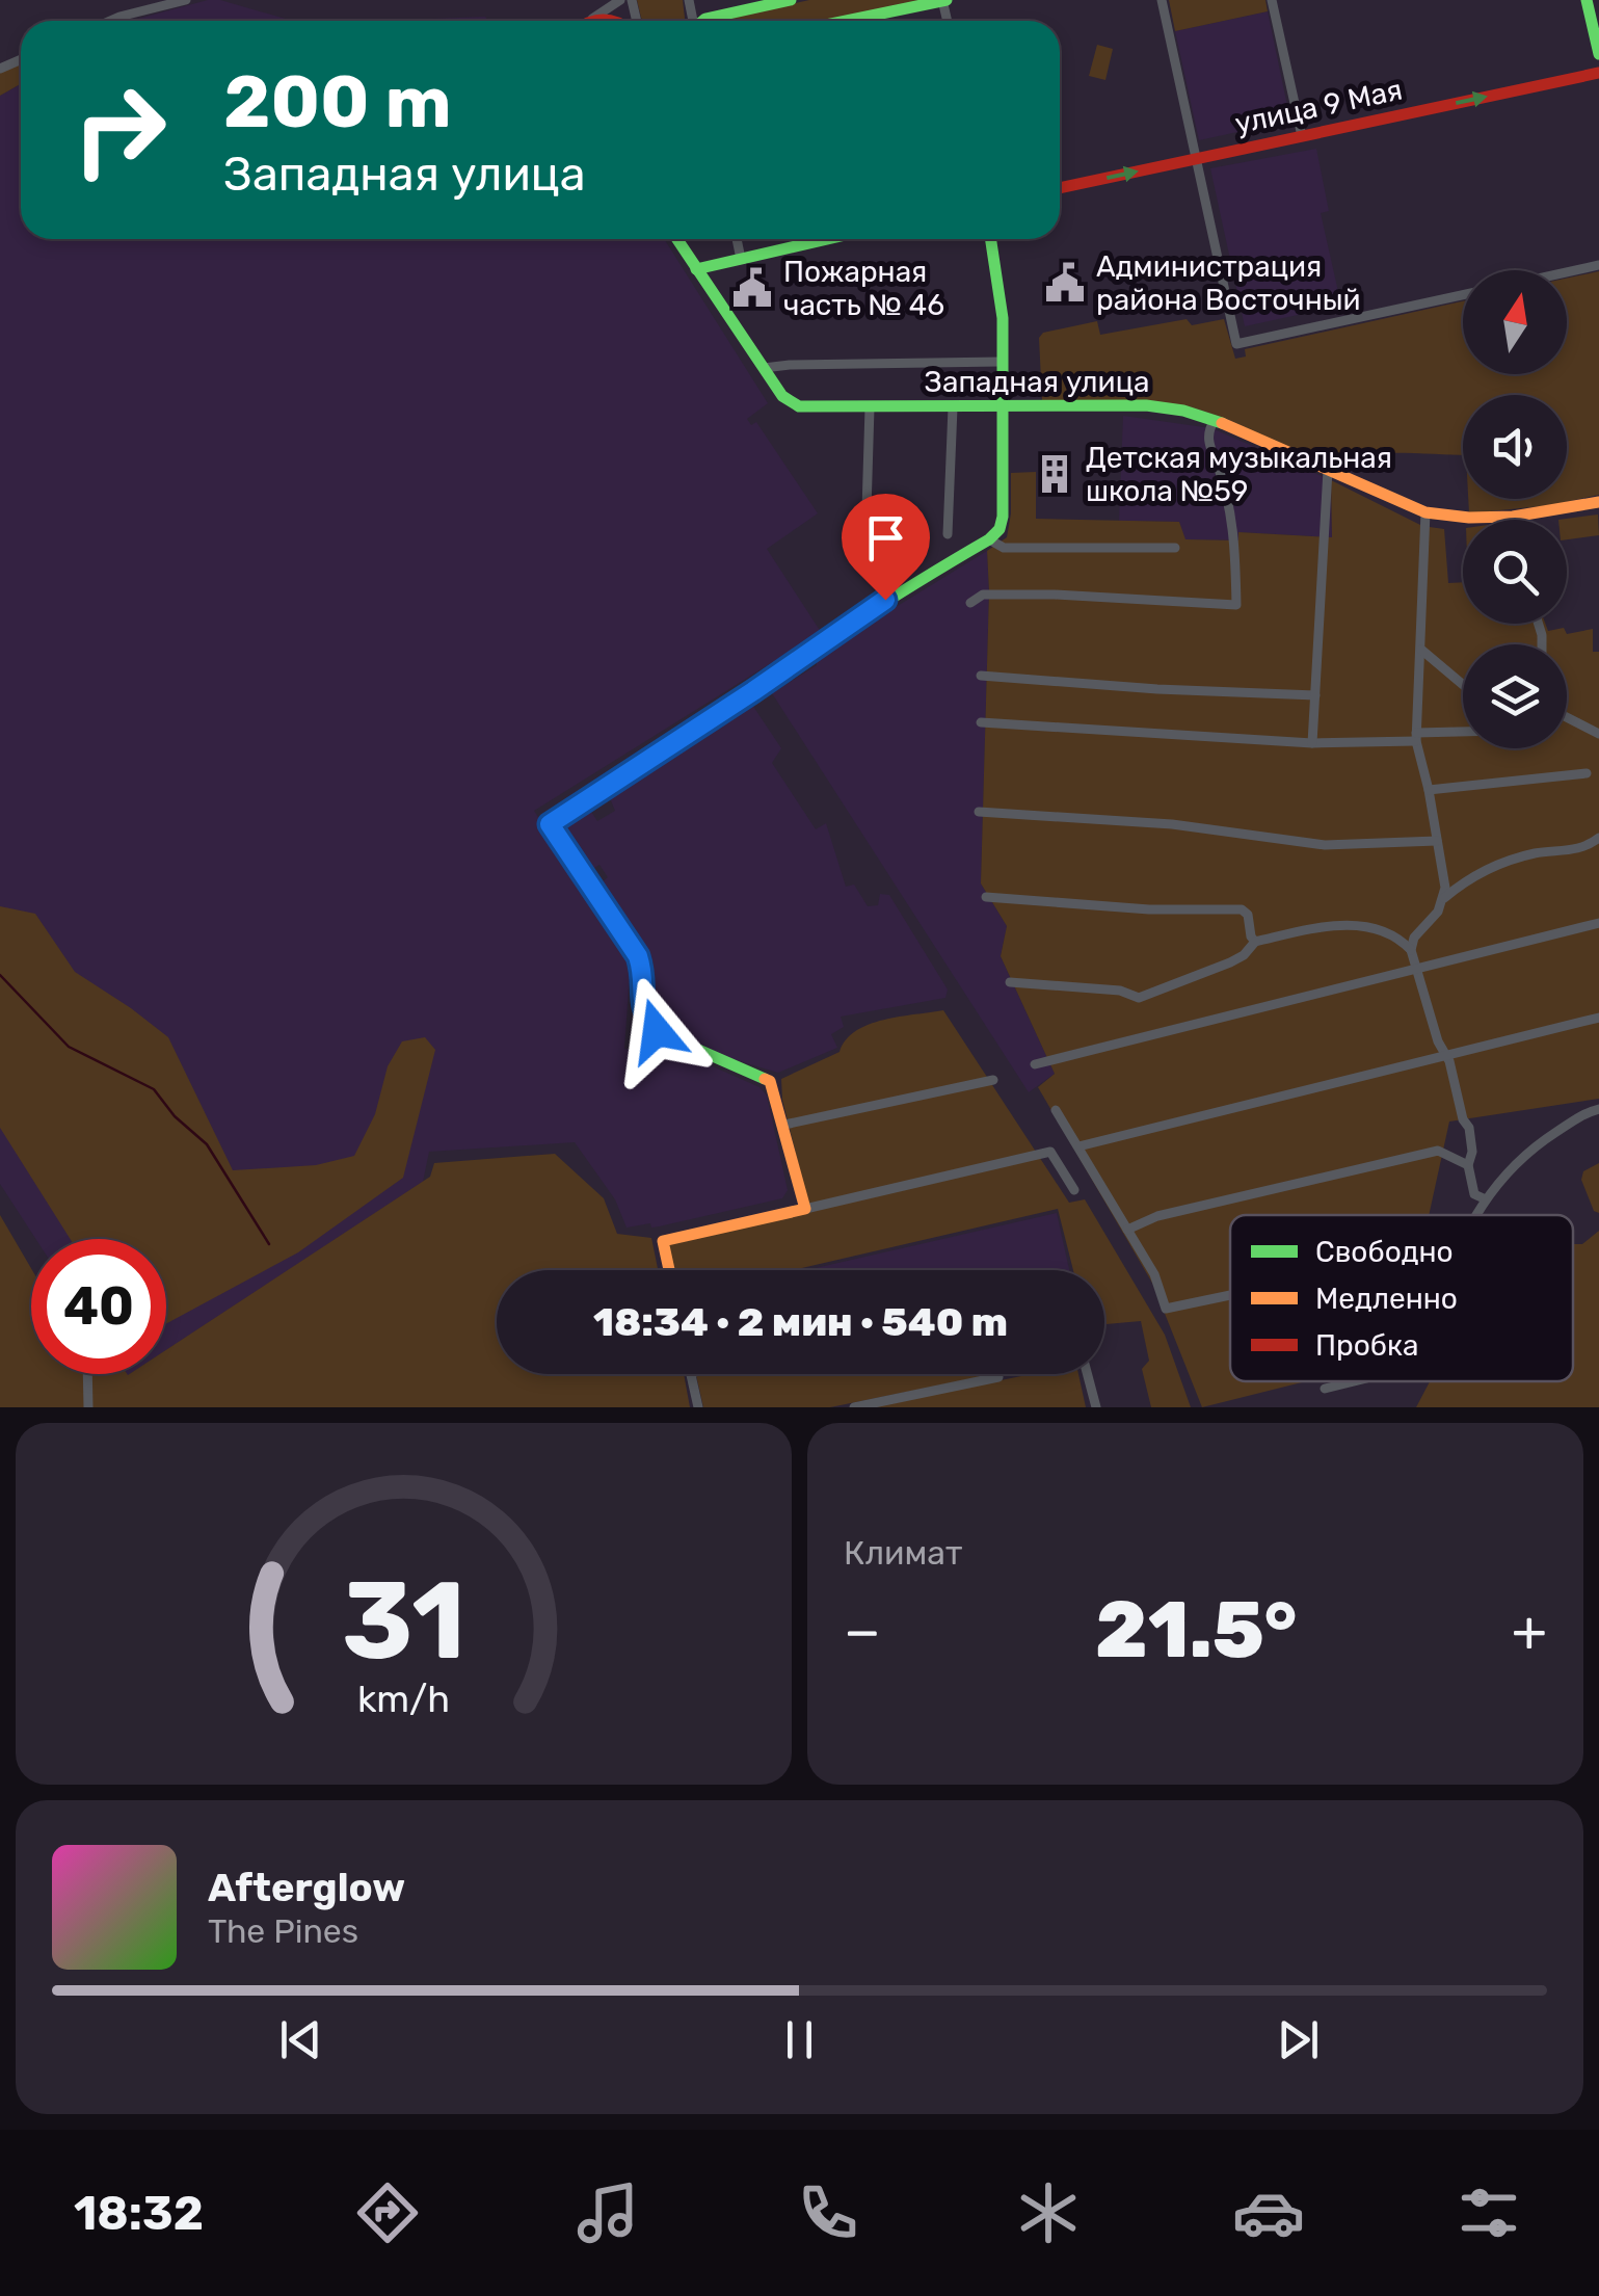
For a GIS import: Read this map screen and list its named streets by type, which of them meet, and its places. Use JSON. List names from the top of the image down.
{
  "streets": {
    "street": ["улица 9 Мая", "Западная улица"]
  },
  "one_way": ["улица 9 Мая"],
  "places": {
    "public building": ["Администрация района Восточный", "Пожарная часть № 46"],
    "building": ["Детская музыкальная школа №59"]
  },
  "legend": ["Свободно", "Медленно", "Пробка"],
  "north": "top",
  "page": {
    "turn": ["200 m", "Западная улица"],
    "limit": "40",
    "trip": "18:34 · 2 мин · 540 m",
    "tile": "Климат",
    "heat": ["−", "21.5°", "+"],
    "song": ["Afterglow", "The Pines"],
    "tabs": "18:32",
    "gauge": ["31", "km/h"]
  }
}
